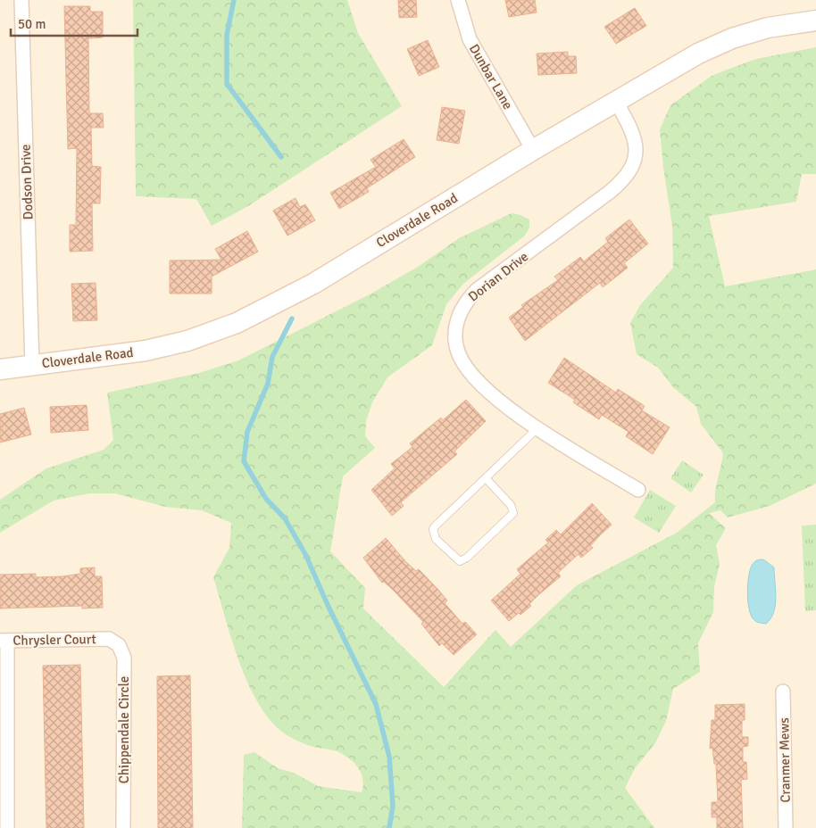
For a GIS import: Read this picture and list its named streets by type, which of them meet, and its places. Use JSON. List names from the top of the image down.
{
  "streets": {
    "street": [
      "Dunbar Lane",
      "Dodson Drive",
      "Cloverdale Road",
      "Dorian Drive",
      "Chrysler Court",
      "Chippendale Circle",
      "Cranmer Mews"
    ]
  },
  "crossings": [
    ["Dunbar Lane", "Cloverdale Road"],
    ["Dodson Drive", "Cloverdale Road"],
    ["Cloverdale Road", "Dorian Drive"],
    ["Chrysler Court", "Chippendale Circle"]
  ],
  "scale_bar": "50 m"
}
